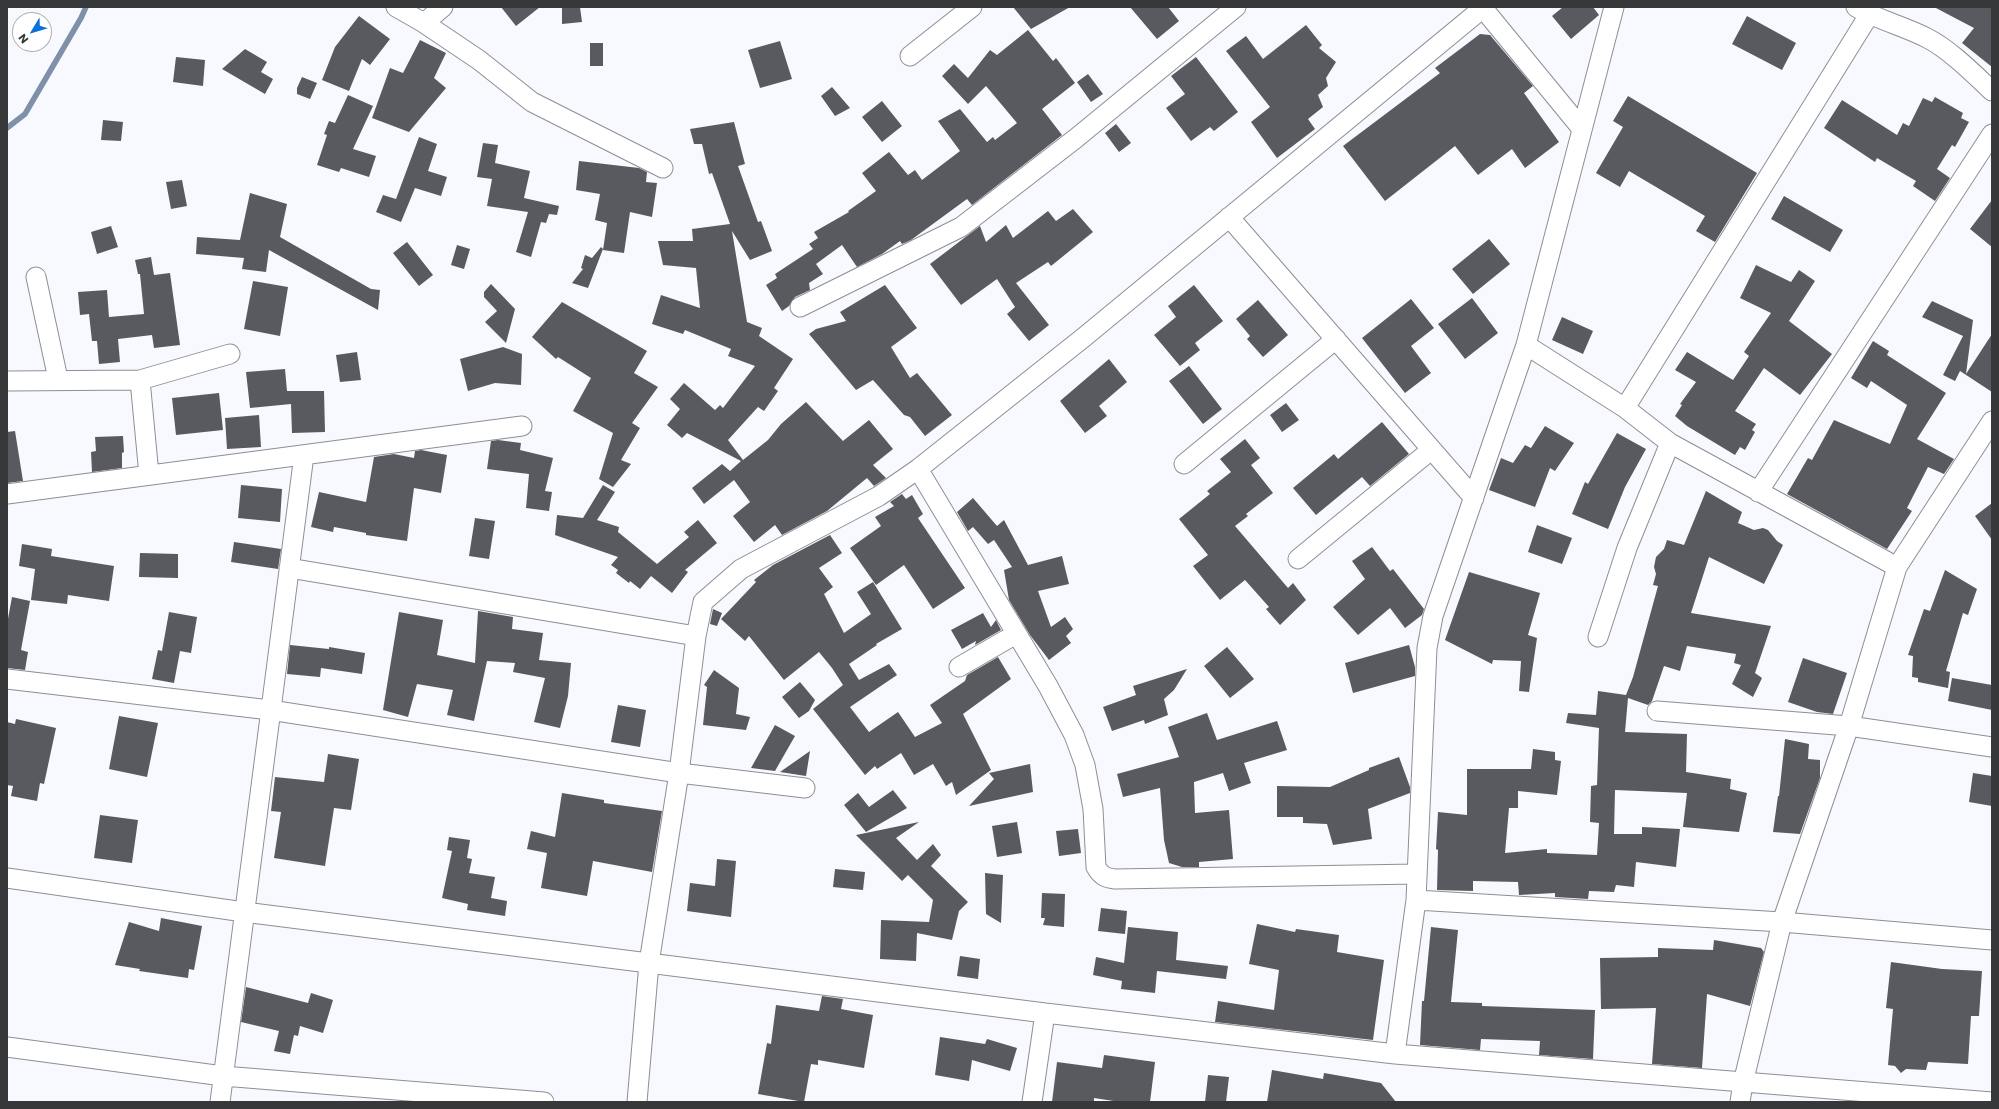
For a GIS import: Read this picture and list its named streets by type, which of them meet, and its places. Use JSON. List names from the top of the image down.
{
  "north": "bottom left"
}
